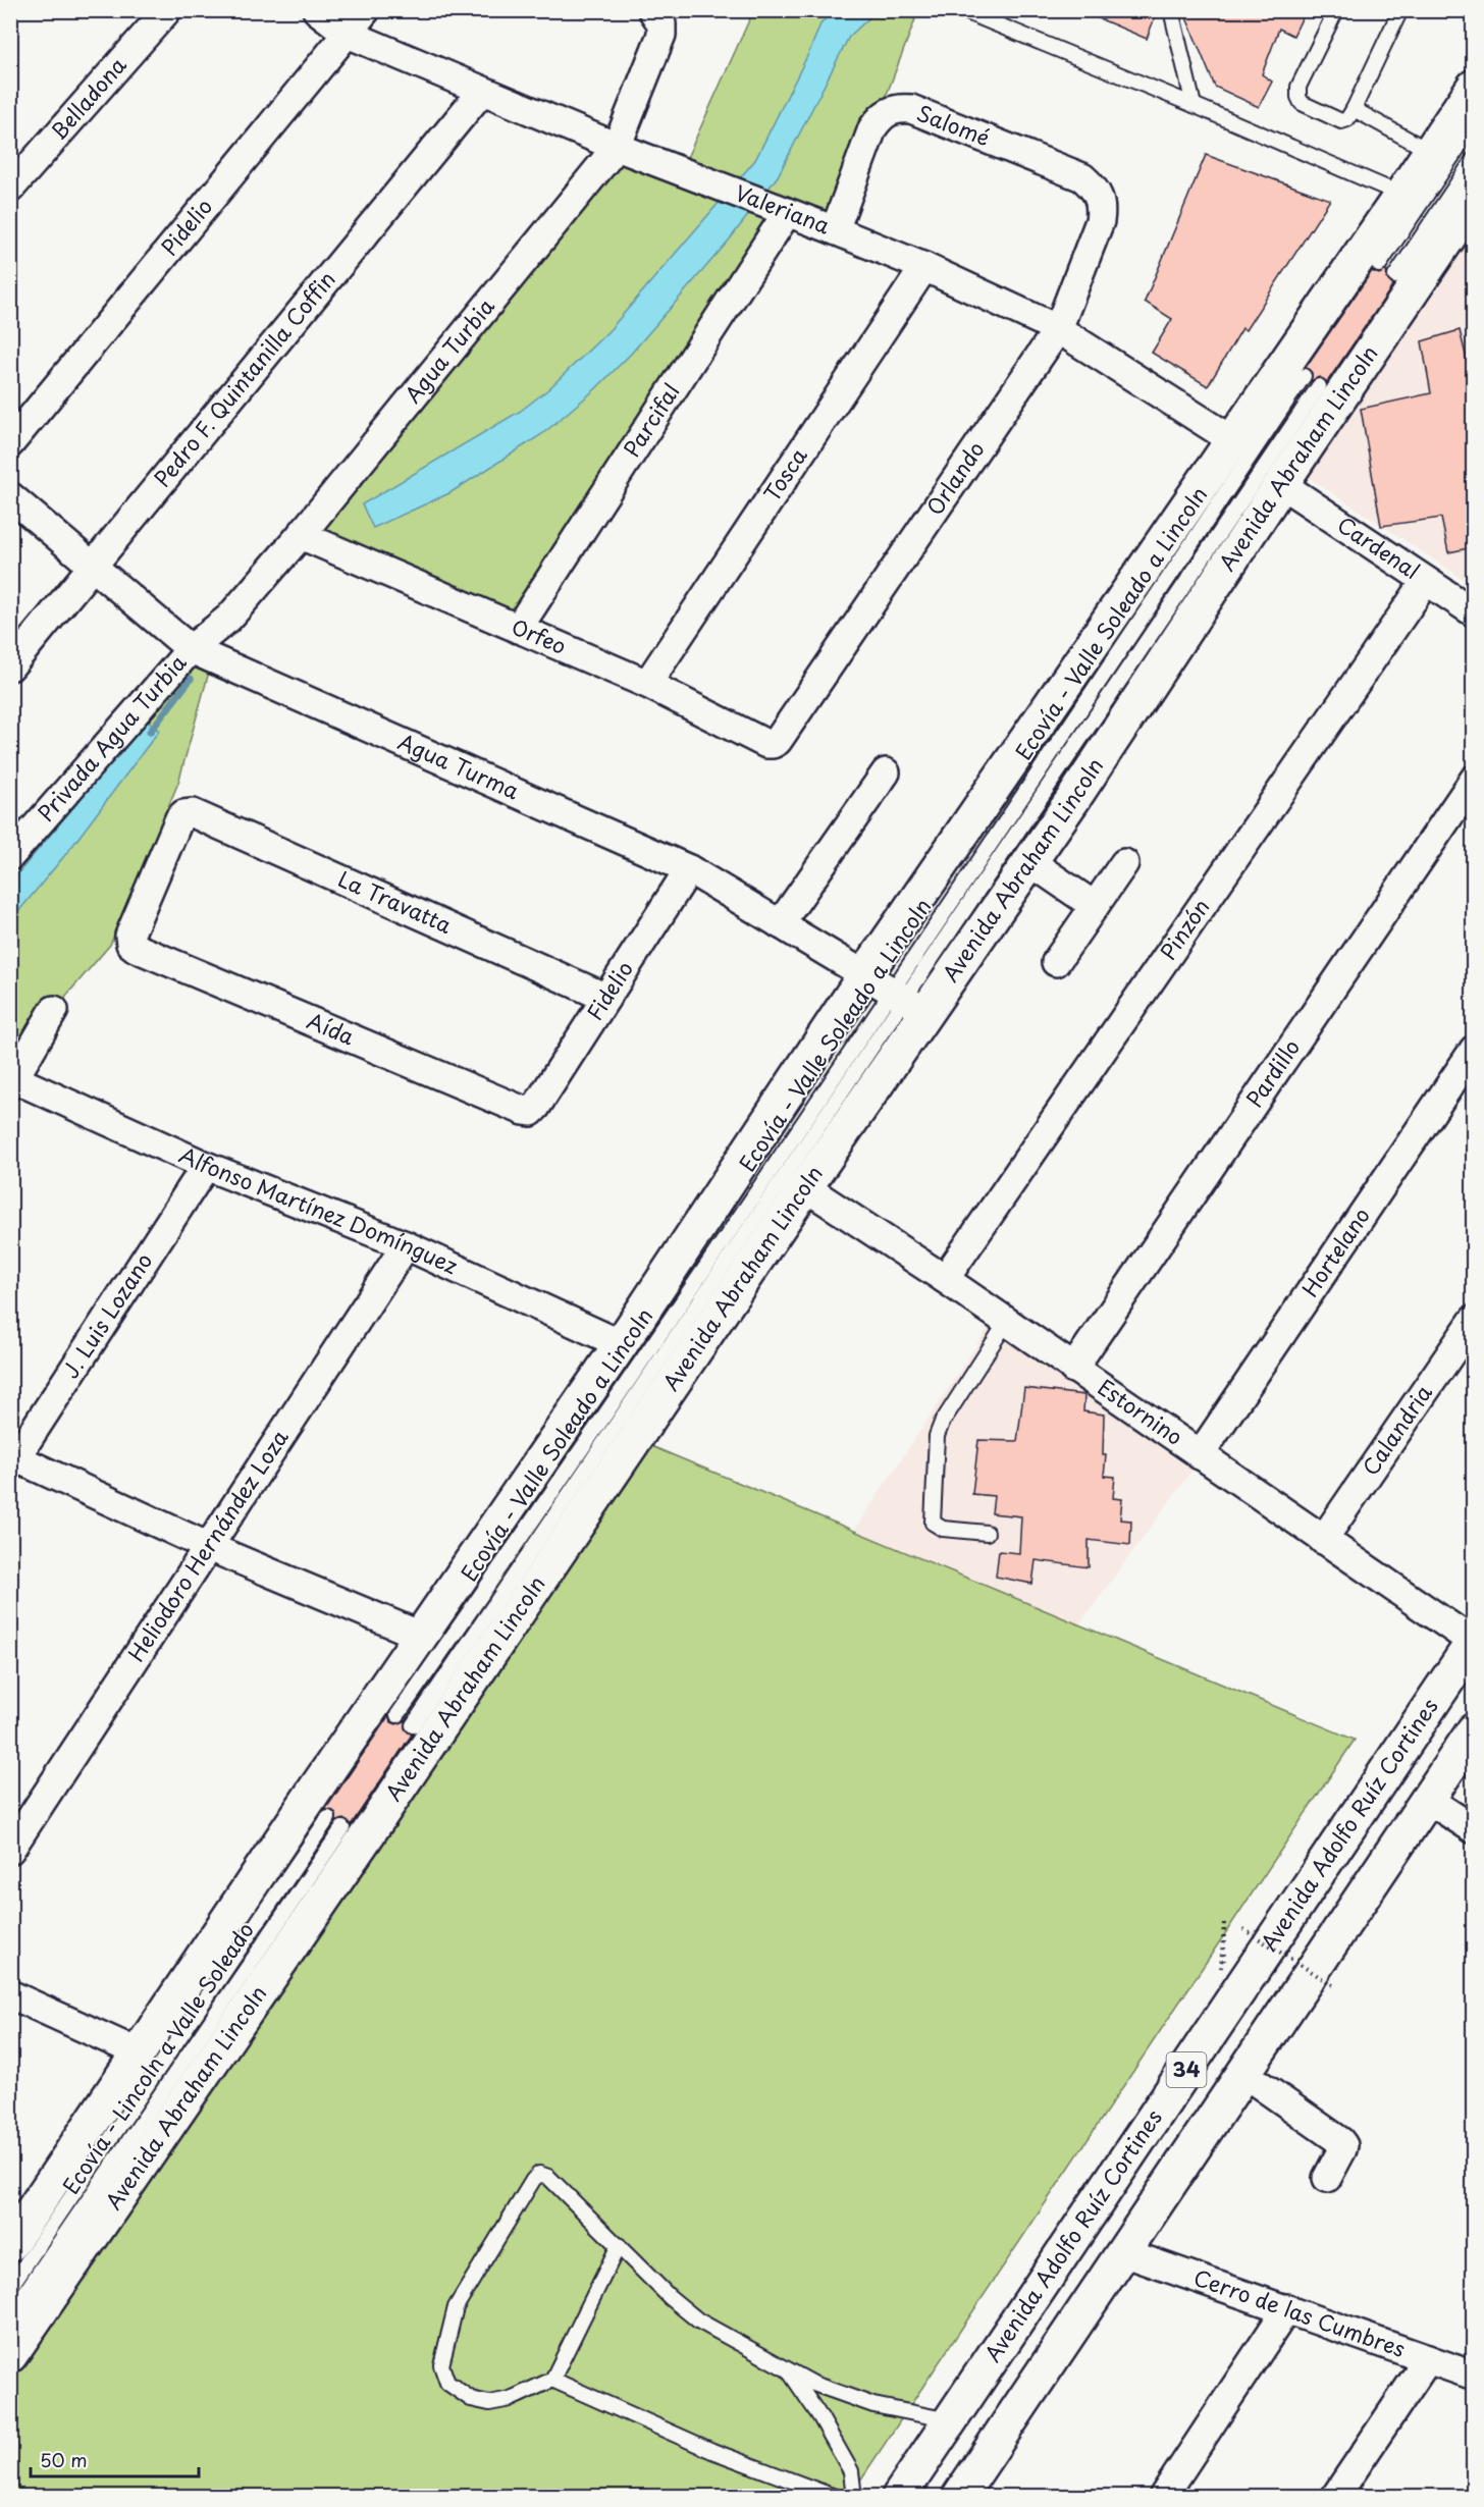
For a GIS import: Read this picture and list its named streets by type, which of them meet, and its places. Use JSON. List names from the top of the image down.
{
  "streets": {
    "main road": ["Avenida Abraham Lincoln", "Avenida Adolfo Ruíz Cortines", "34"],
    "street": [
      "Belladona",
      "Salomé",
      "Valeriana",
      "Pidelio",
      "Agua Turbia",
      "Pedro F. Quintanilla Coffin",
      "Parcifal",
      "Tosca",
      "Orlando",
      "Cardenal",
      "Orfeo",
      "Privada Agua Turbia",
      "Agua Turma",
      "La Travatta",
      "Pinzón",
      "Fidelio",
      "Aída",
      "Pardillo",
      "Alfonso Martínez Domínguez",
      "Hortelano",
      "J. Luis Lozano",
      "Estornino",
      "Calandria",
      "Heliodoro Hernández Loza",
      "Cerro de las Cumbres"
    ],
    "lane": ["Ecovía - Valle Soleado a Lincoln", "Ecovía - Lincoln a Valle Soleado"]
  },
  "crossings": [
    ["Salomé", "Valeriana"],
    ["Salomé", "Orlando"],
    ["Valeriana", "Pidelio"],
    ["Valeriana", "Agua Turbia"],
    ["Valeriana", "Pedro F. Quintanilla Coffin"],
    ["Valeriana", "Parcifal"],
    ["Valeriana", "Tosca"],
    ["Valeriana", "Orlando"],
    ["Agua Turbia", "Orfeo"],
    ["Agua Turbia", "Privada Agua Turbia"],
    ["Agua Turbia", "Agua Turma"],
    ["Pedro F. Quintanilla Coffin", "Agua Turma"],
    ["Parcifal", "Orfeo"],
    ["Avenida Abraham Lincoln", "Cardenal"],
    ["Avenida Abraham Lincoln", "Ecovía - Valle Soleado a Lincoln"],
    ["Avenida Abraham Lincoln", "Agua Turma"],
    ["Avenida Abraham Lincoln", "Estornino"],
    ["Tosca", "Orfeo"],
    ["Orlando", "Orfeo"],
    ["Cardenal", "Pinzón"],
    ["Ecovía - Valle Soleado a Lincoln", "Agua Turma"],
    ["Privada Agua Turbia", "Agua Turma"],
    ["Agua Turma", "Fidelio"],
    ["La Travatta", "Fidelio"],
    ["La Travatta", "Aída"],
    ["Pinzón", "Estornino"],
    ["Fidelio", "Aída"],
    ["Pardillo", "Estornino"],
    ["Alfonso Martínez Domínguez", "J. Luis Lozano"],
    ["Alfonso Martínez Domínguez", "Heliodoro Hernández Loza"],
    ["Hortelano", "Estornino"],
    ["Estornino", "Calandria"],
    ["Estornino", "Avenida Adolfo Ruíz Cortines"],
    ["34", "Cerro de las Cumbres"]
  ],
  "scale_bar": "50 m"
}
